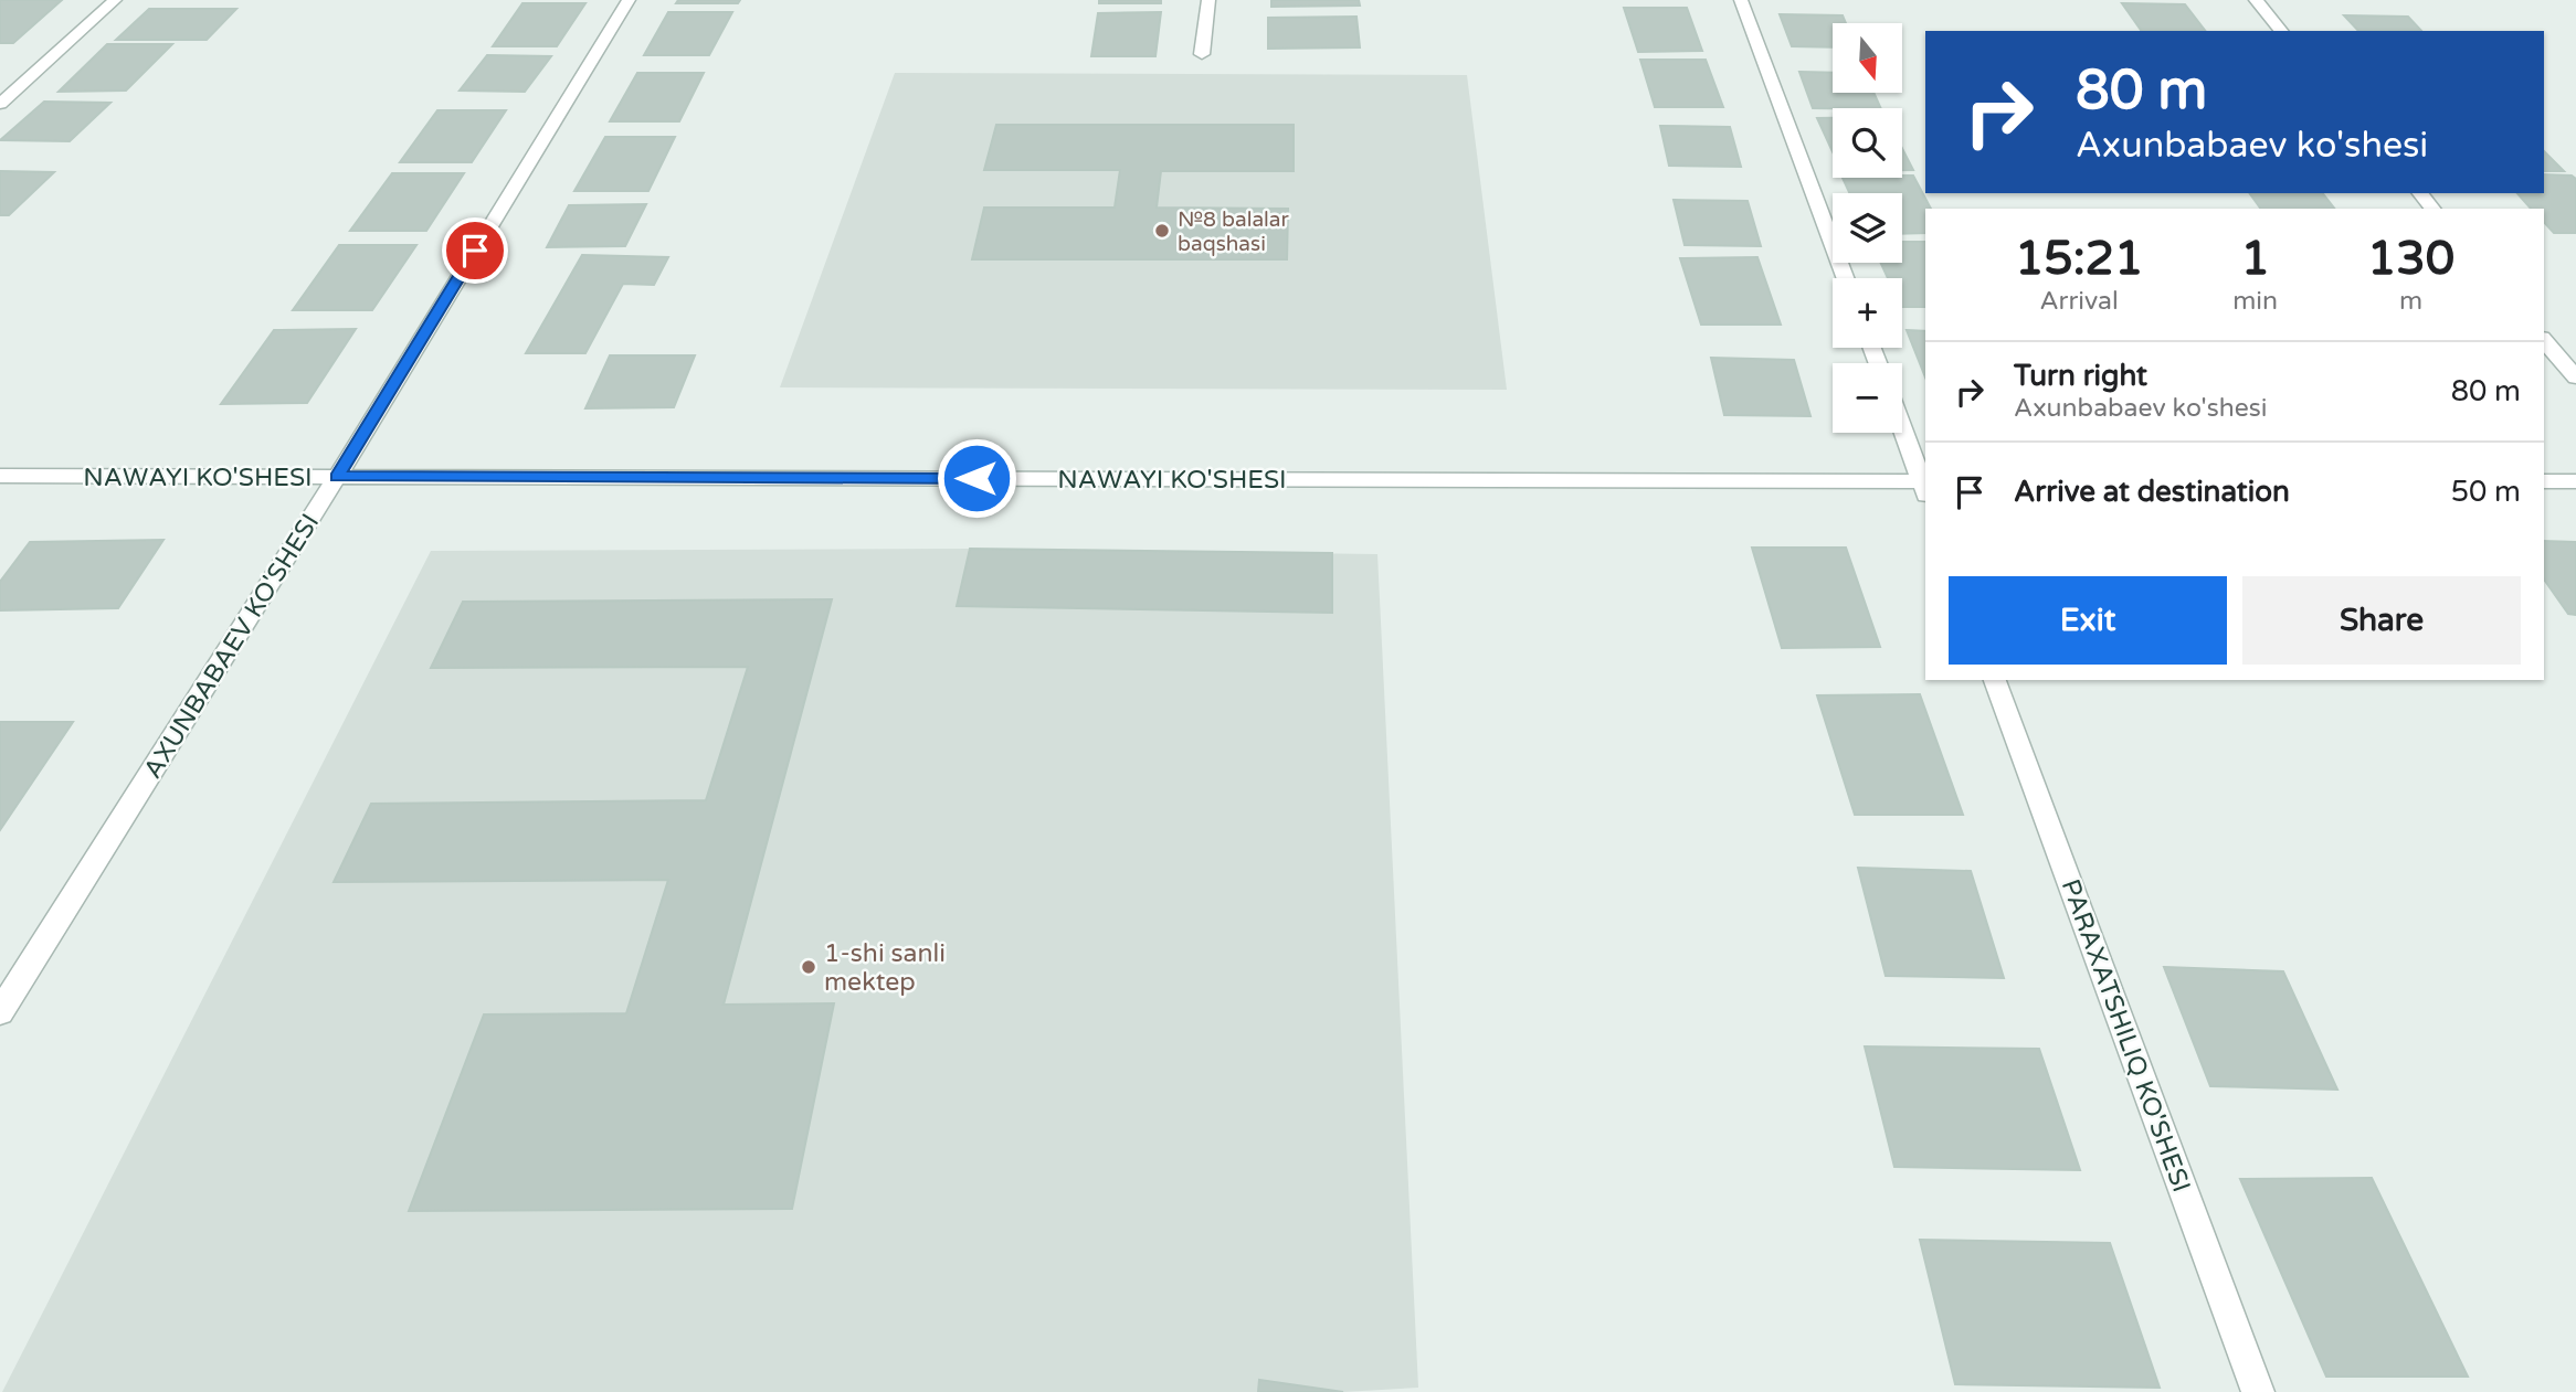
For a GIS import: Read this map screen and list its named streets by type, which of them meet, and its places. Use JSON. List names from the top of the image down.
{
  "streets": {
    "street": ["NAWAYI KO'SHESI", "AXUNBABAEV KO'SHESI", "PARAXATSHILIQ KO'SHESI"]
  },
  "crossings": [
    ["NAWAYI KO'SHESI", "AXUNBABAEV KO'SHESI"]
  ],
  "places": ["№8 balalar baqshasi", "1-shi sanli mektep"],
  "north": "bottom",
  "page": {
    "map_buttons": ["+", "−"],
    "turn": ["80 m", "Axunbabaev ko'shesi"],
    "eta": [
      "15:21",
      "Arrival",
      "1",
      "min",
      "130",
      "m"
    ],
    "list": [
      {
        "name": "Turn right",
        "note": "Axunbabaev ko'shesi",
        "value": "80 m"
      },
      {
        "name": "Arrive at destination",
        "value": "50 m"
      }
    ],
    "buttons": ["Exit", "Share"]
  }
}
